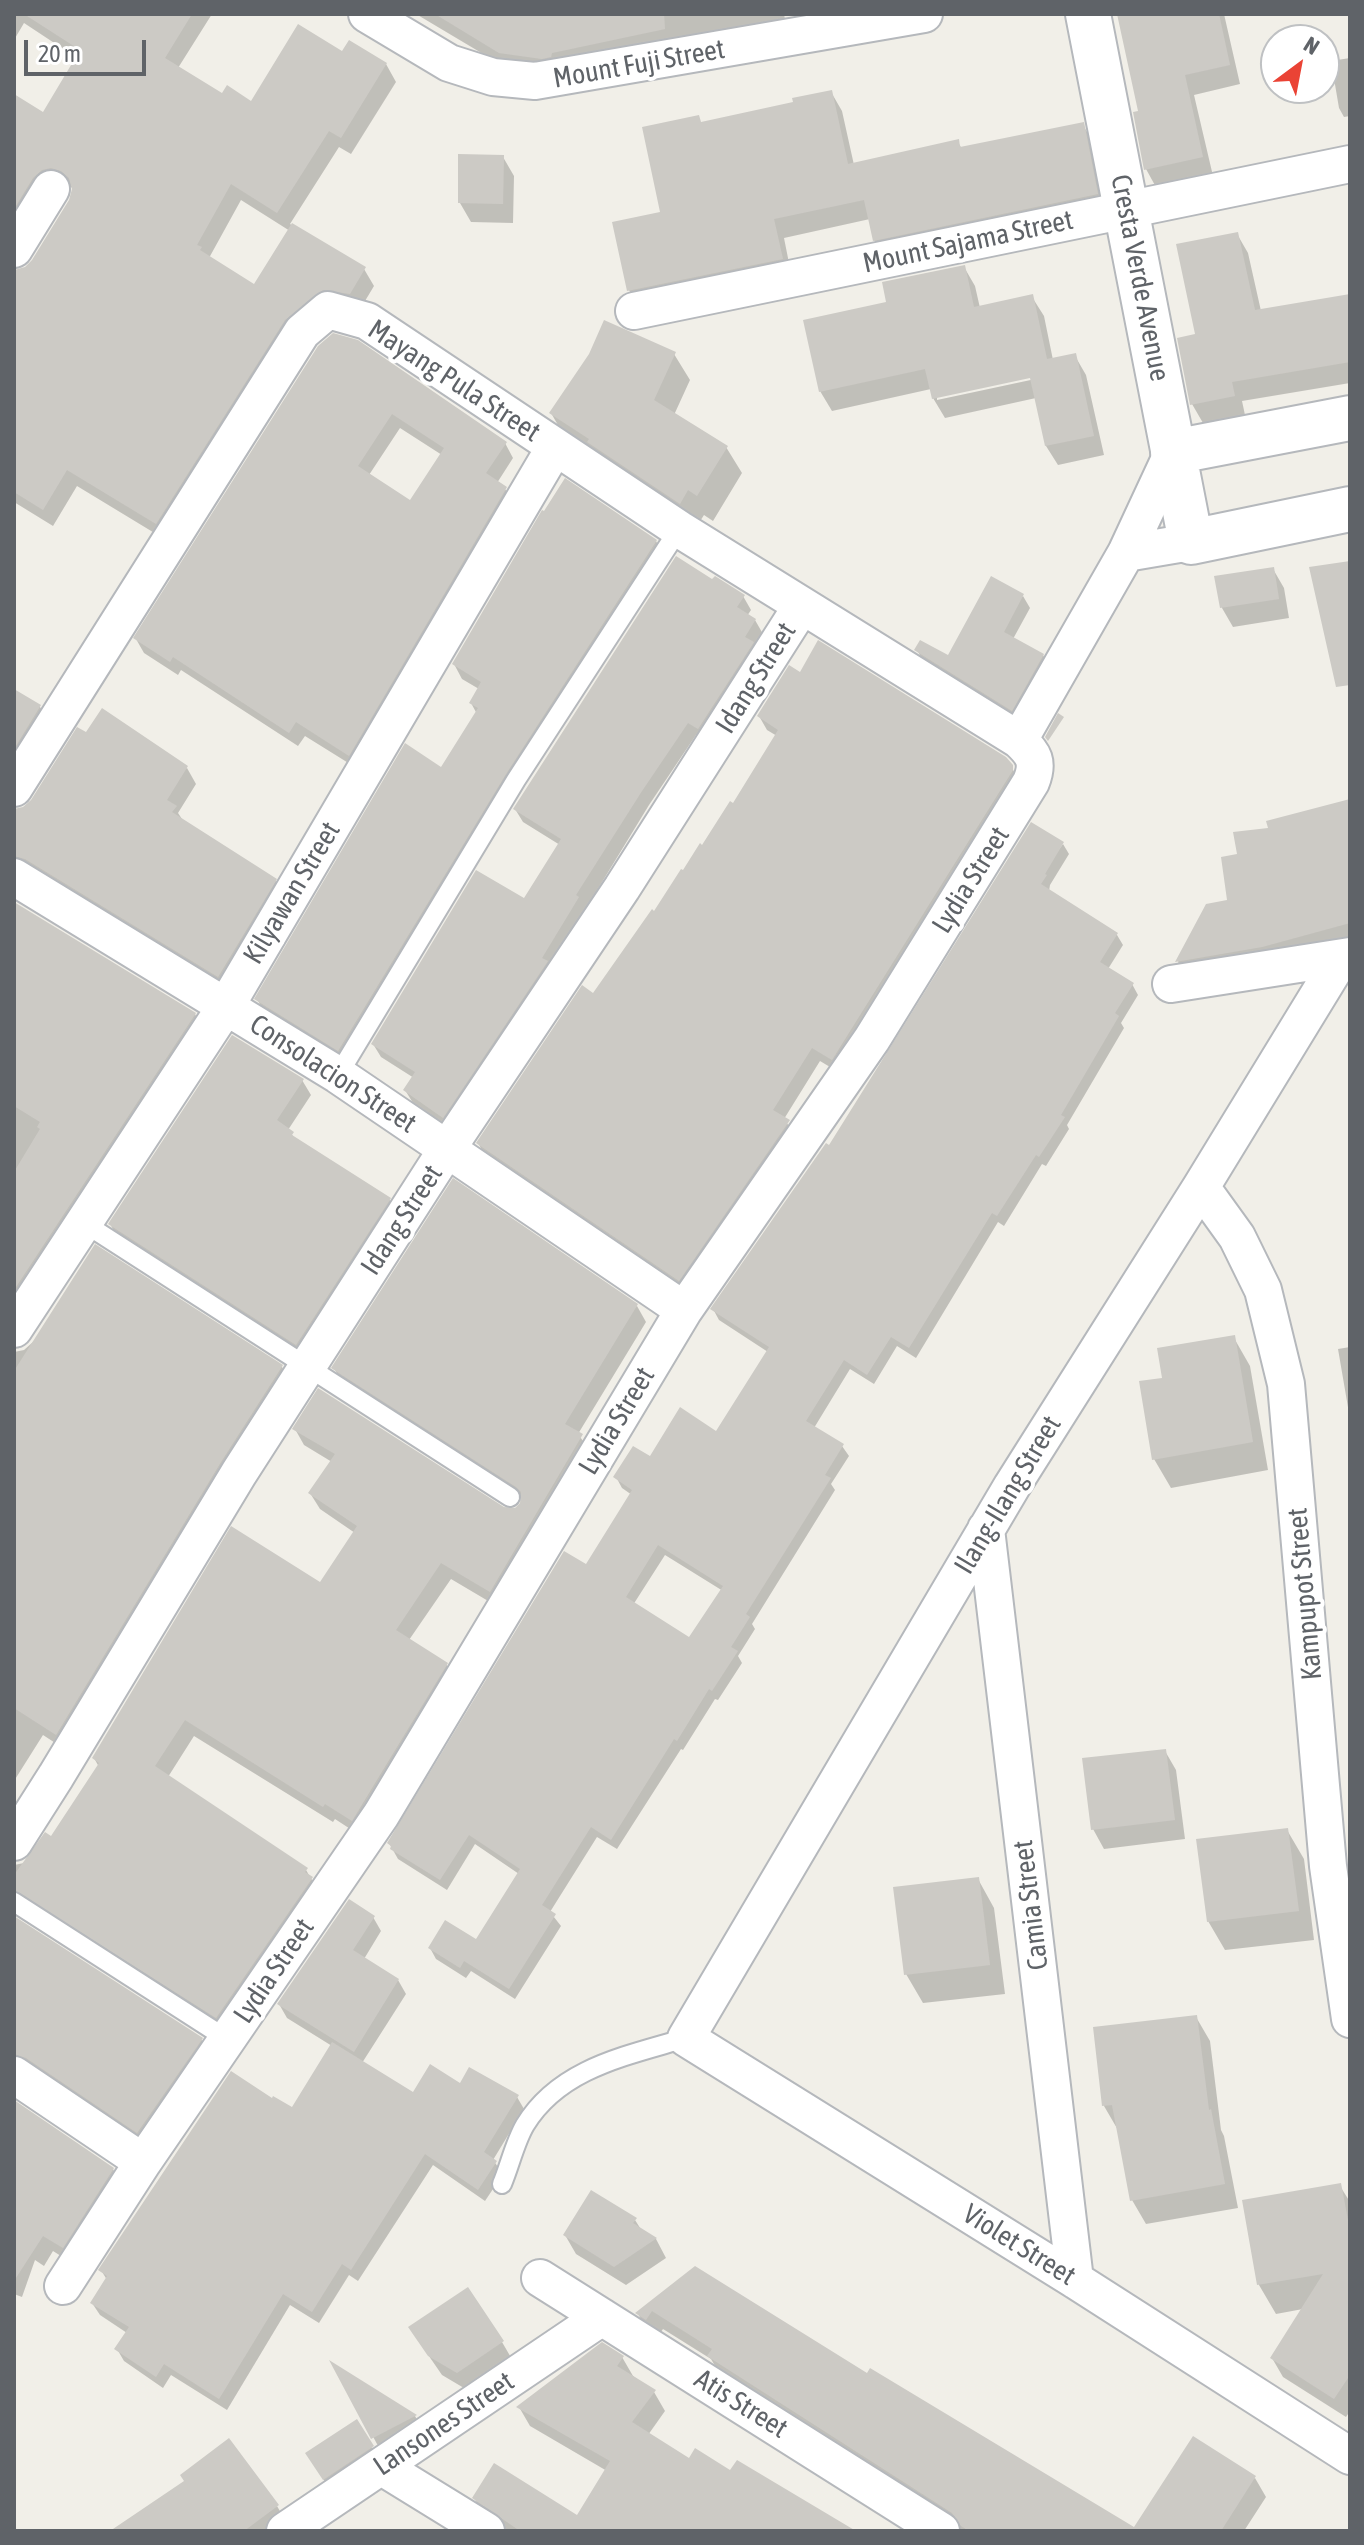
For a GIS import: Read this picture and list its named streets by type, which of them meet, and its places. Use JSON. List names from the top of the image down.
{
  "streets": {
    "street": [
      "Mount Fuji Street",
      "Mount Sajama Street",
      "Cresta Verde Avenue",
      "Mayang Pula Street",
      "Idang Street",
      "Lydia Street",
      "Kilyawan Street",
      "Consolacion Street",
      "Ilang-Ilang Street",
      "Kampupot Street",
      "Camia Street",
      "Violet Street",
      "Atis Street",
      "Lansones Street"
    ]
  },
  "crossings": [
    ["Mount Sajama Street", "Cresta Verde Avenue"],
    ["Mayang Pula Street", "Idang Street"],
    ["Mayang Pula Street", "Lydia Street"],
    ["Mayang Pula Street", "Kilyawan Street"],
    ["Idang Street", "Consolacion Street"],
    ["Lydia Street", "Consolacion Street"],
    ["Kilyawan Street", "Consolacion Street"],
    ["Ilang-Ilang Street", "Kampupot Street"],
    ["Ilang-Ilang Street", "Camia Street"],
    ["Ilang-Ilang Street", "Violet Street"],
    ["Camia Street", "Violet Street"],
    ["Atis Street", "Lansones Street"]
  ],
  "scale_bar": "20 m",
  "north": "top right"
}
